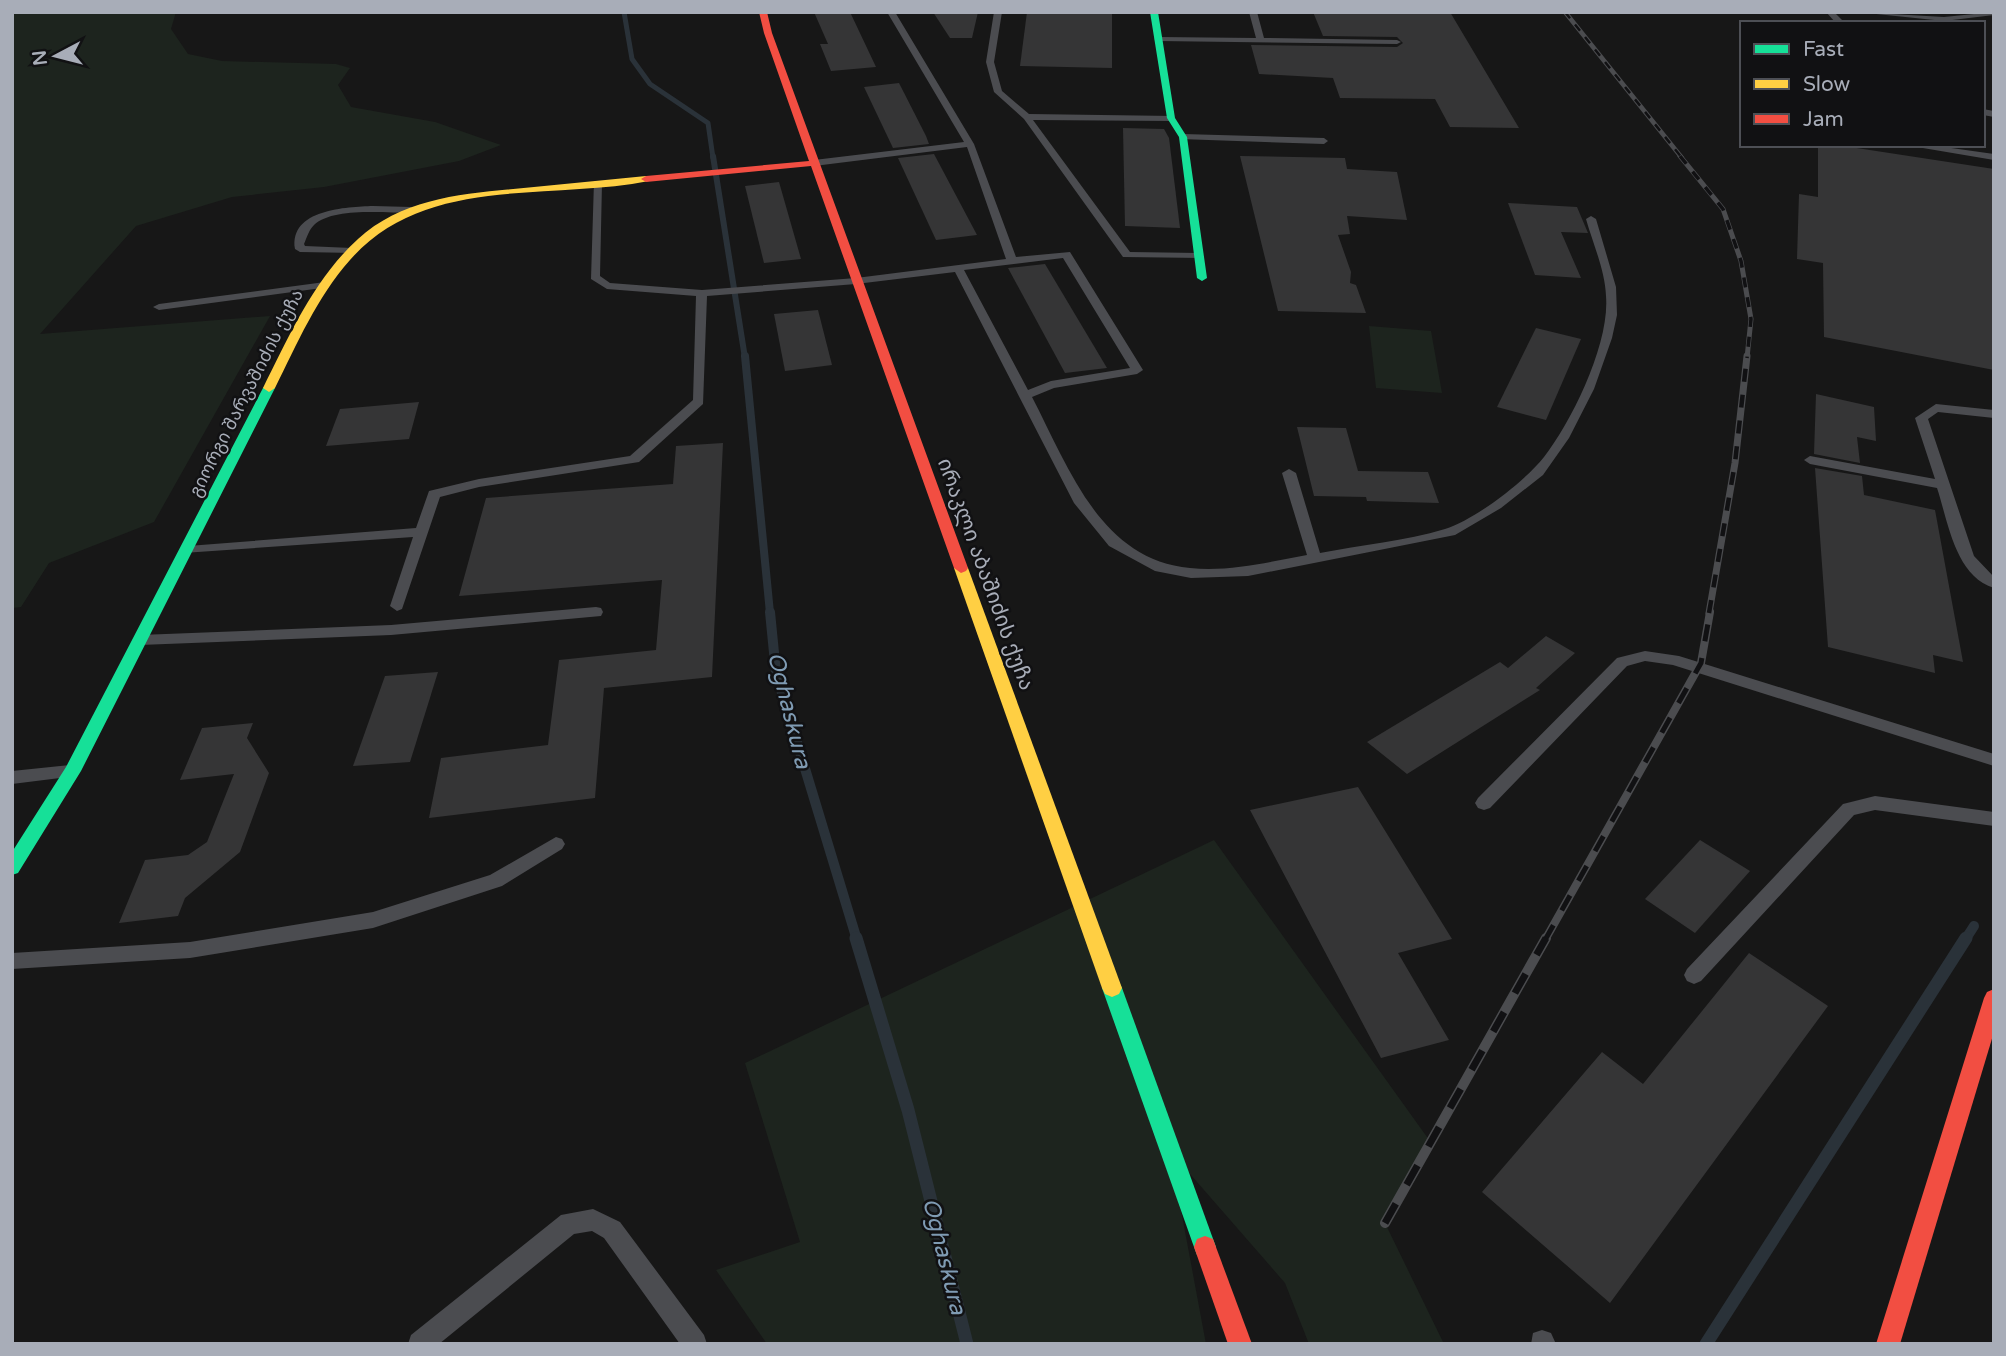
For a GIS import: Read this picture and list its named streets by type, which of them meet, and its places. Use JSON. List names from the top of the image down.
{
  "streets": {
    "street": ["გიორგი შარვაშიძის ქუჩა", "ირაკლი აბაშიძის ქუჩა"]
  },
  "crossings": [
    ["გიორგი შარვაშიძის ქუჩა", "ირაკლი აბაშიძის ქუჩა"]
  ],
  "water": ["Oghaskura"],
  "legend": ["Fast", "Slow", "Jam"],
  "north": "left"
}
